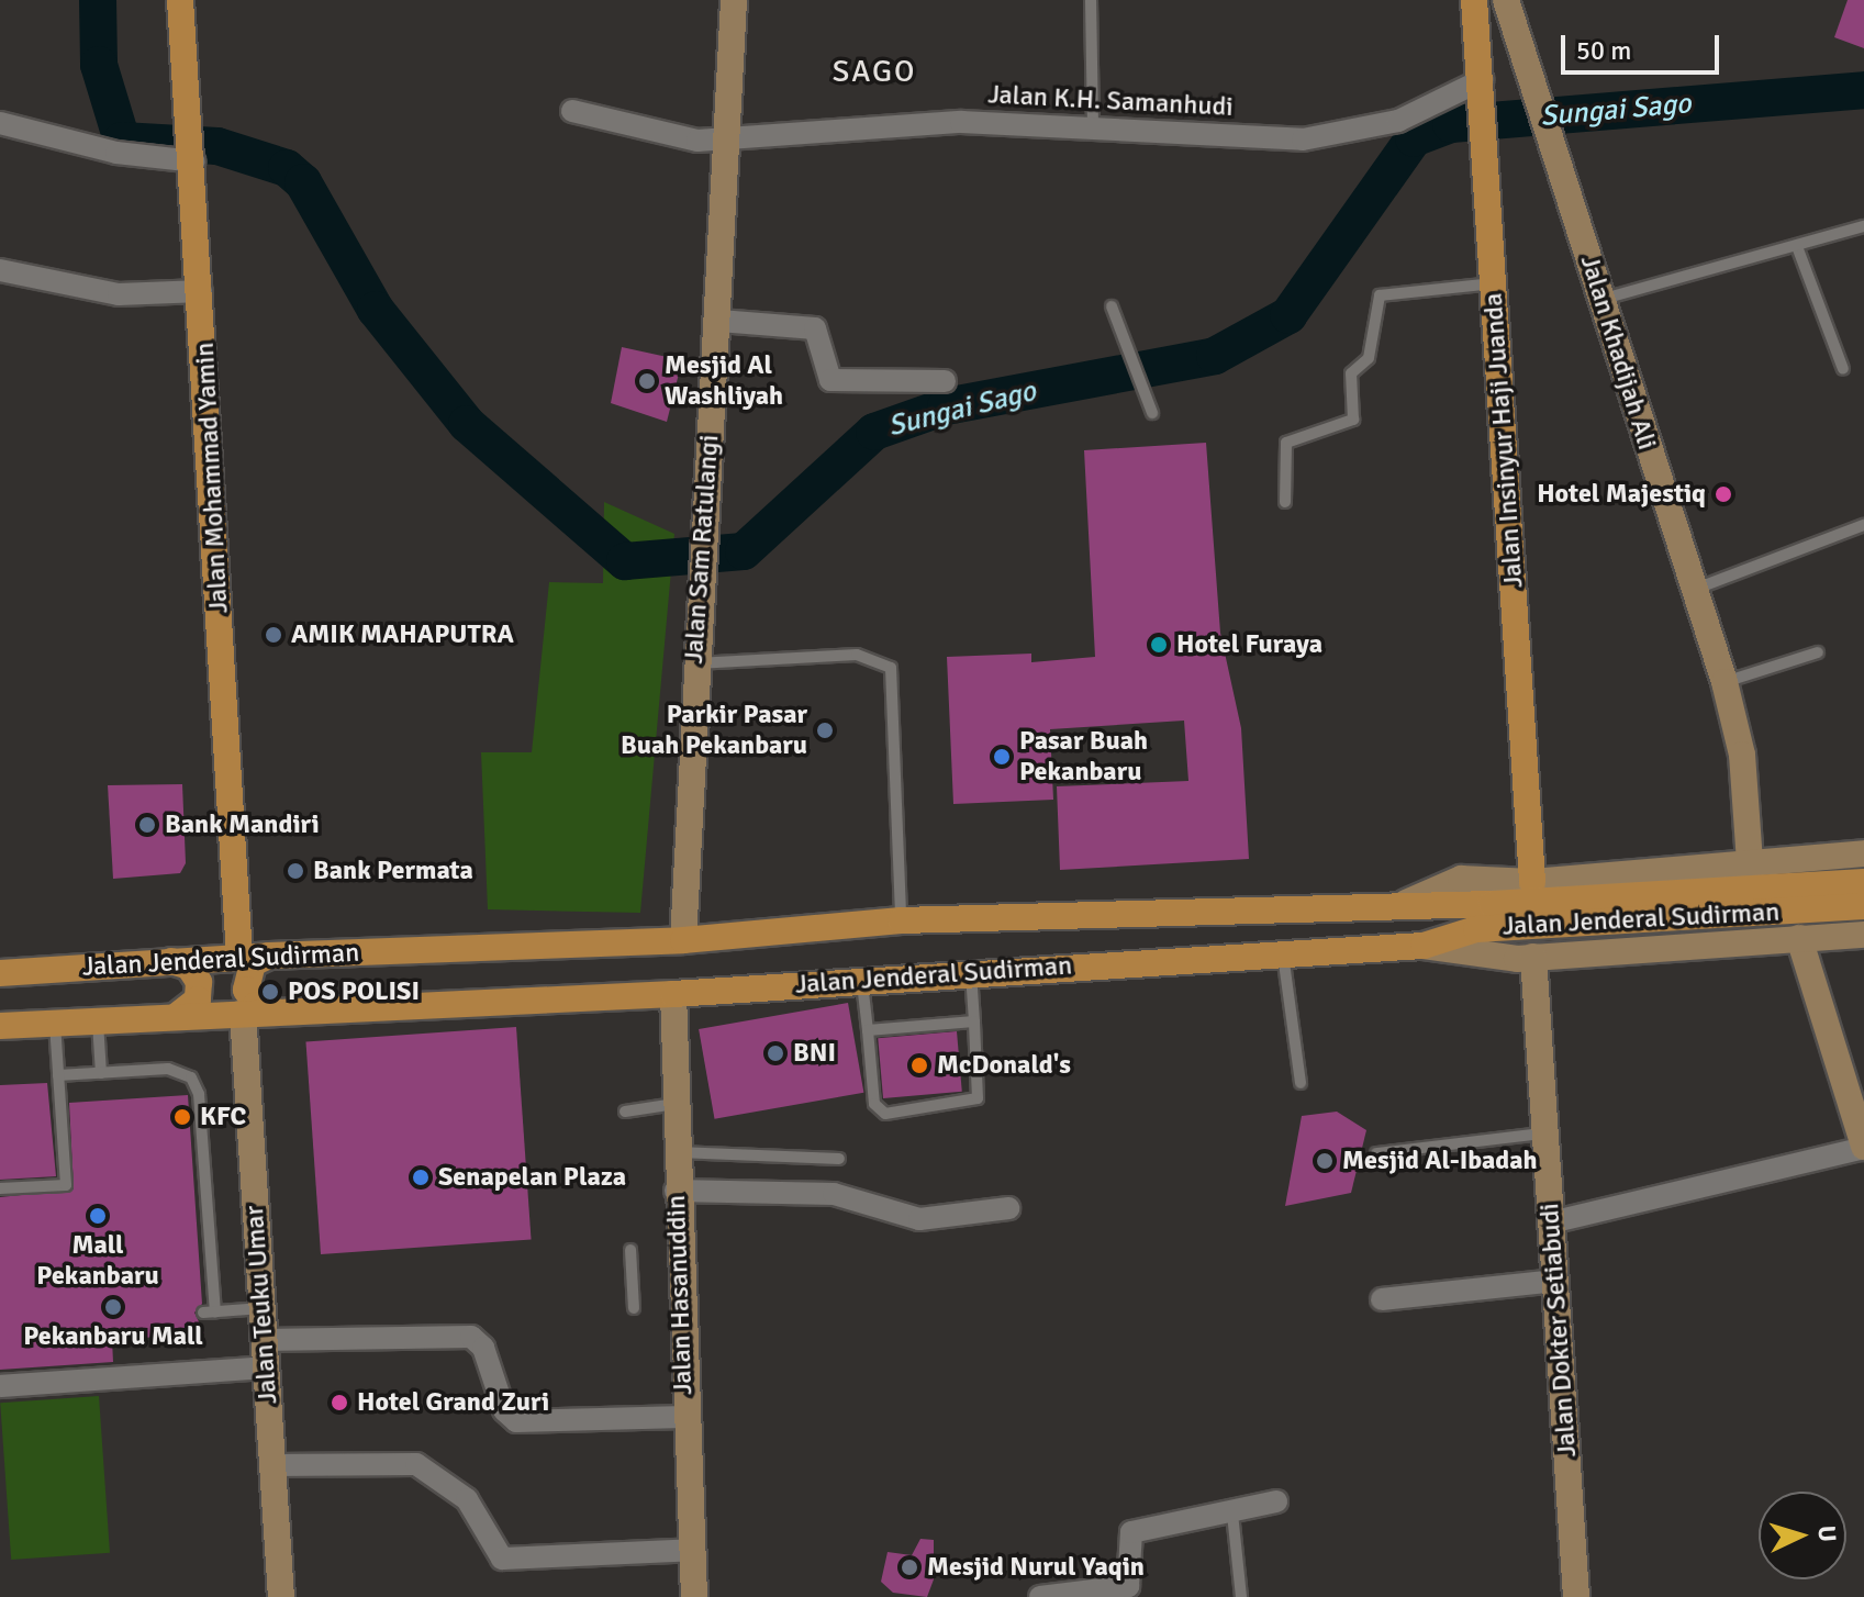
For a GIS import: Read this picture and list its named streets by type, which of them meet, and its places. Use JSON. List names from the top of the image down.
{
  "streets": {
    "main road": ["Jalan Insinyur Haji Juanda", "Jalan Mohammad Yamin", "Jalan Jenderal Sudirman"],
    "street": [
      "Jalan K.H. Samanhudi",
      "Jalan Khadijah Ali",
      "Jalan Sam Ratulangi",
      "Jalan Hasanuddin",
      "Jalan Teuku Umar",
      "Jalan Dokter Setiabudi"
    ]
  },
  "crossings": [
    ["Jalan K.H. Samanhudi", "Jalan Insinyur Haji Juanda"],
    ["Jalan K.H. Samanhudi", "Jalan Sam Ratulangi"],
    ["Jalan Mohammad Yamin", "Jalan Jenderal Sudirman"],
    ["Jalan Sam Ratulangi", "Jalan Jenderal Sudirman"],
    ["Jalan Jenderal Sudirman", "Jalan Hasanuddin"],
    ["Jalan Jenderal Sudirman", "Jalan Teuku Umar"]
  ],
  "districts": ["SAGO"],
  "water": ["Sungai Sago"],
  "places": [
    "Mesjid Al Washliyah",
    "Hotel Majestiq",
    "AMIK MAHAPUTRA",
    "Hotel Furaya",
    "Parkir Pasar Buah Pekanbaru",
    "Pasar Buah Pekanbaru",
    "Bank Mandiri",
    "Bank Permata",
    "POS POLISI",
    "BNI",
    "McDonald's",
    "KFC",
    "Mesjid Al-Ibadah",
    "Senapelan Plaza",
    "Mall Pekanbaru",
    "Pekanbaru Mall",
    "Hotel Grand Zuri",
    "Mesjid Nurul Yaqin"
  ],
  "scale_bar": "50 m",
  "north": "right"
}
